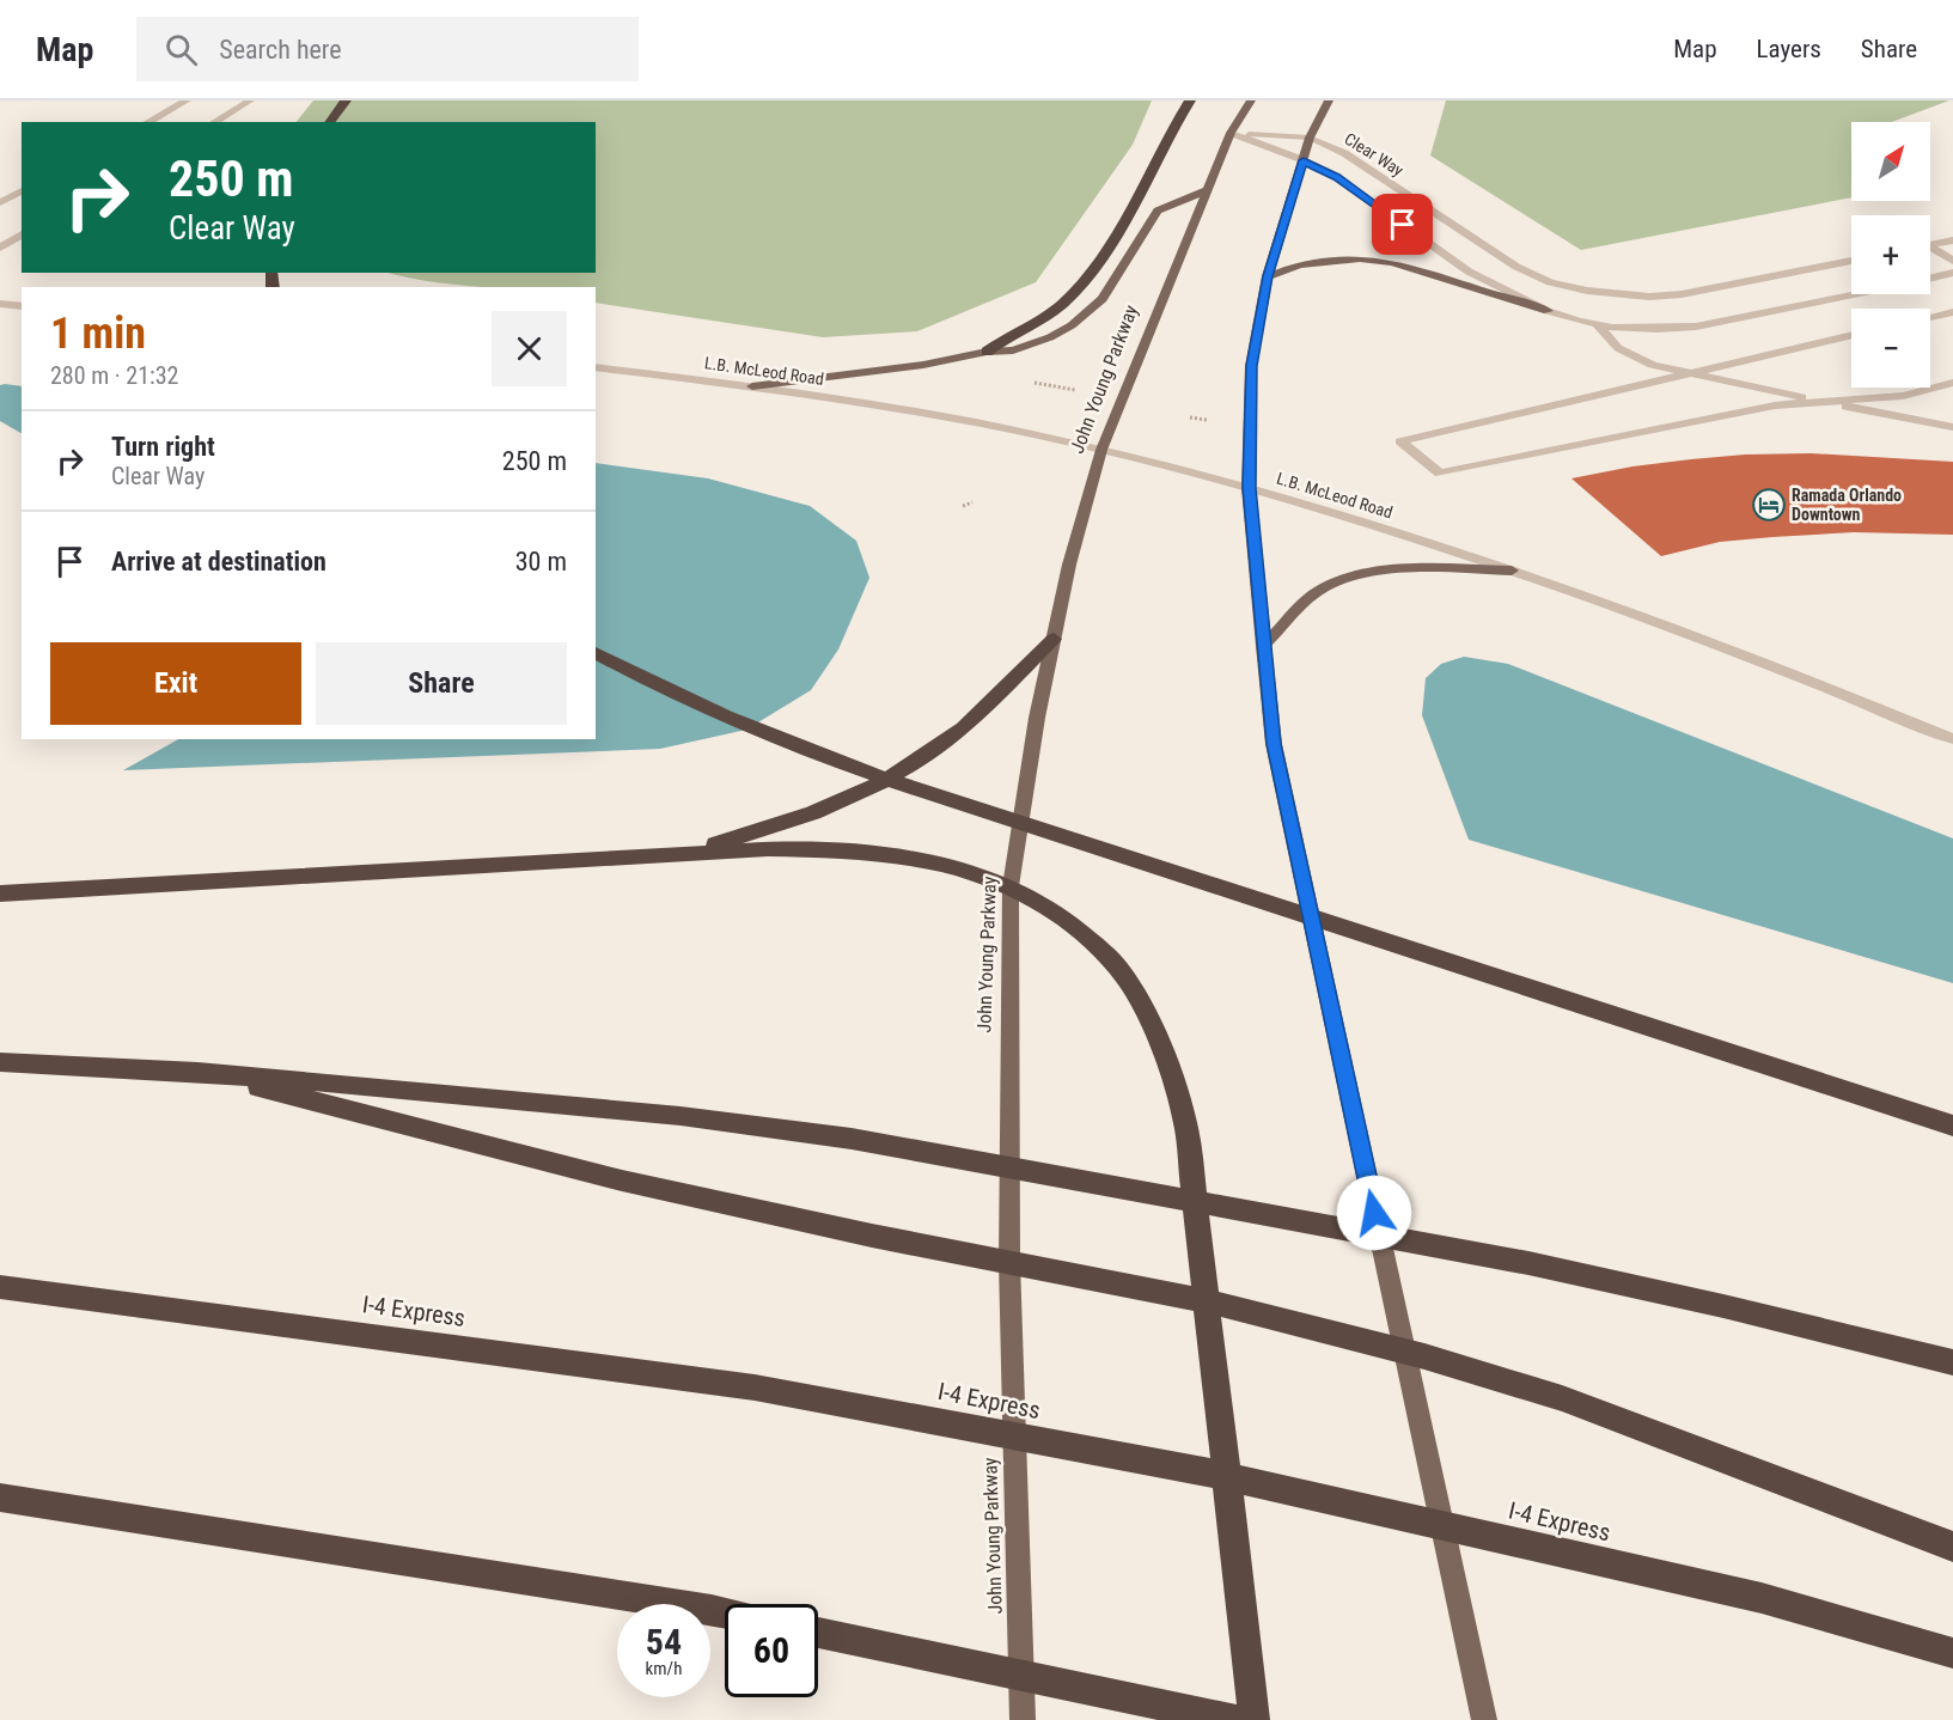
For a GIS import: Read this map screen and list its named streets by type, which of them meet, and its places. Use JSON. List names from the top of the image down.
{
  "streets": {
    "highway": ["I-4 Express"],
    "main road": ["John Young Parkway"],
    "street": ["Clear Way", "L.B. McLeod Road"]
  },
  "crossings": [
    ["Clear Way", "John Young Parkway"],
    ["L.B. McLeod Road", "John Young Parkway"]
  ],
  "places": {
    "hotel": ["Ramada Orlando Downtown"]
  },
  "north": "top right",
  "page": {
    "header": "Map",
    "search": "Search here",
    "nav": ["Map", "Layers", "Share"],
    "map_buttons": ["+", "−"],
    "turn": ["250 m", "Clear Way"],
    "heading": ["1 min", "280 m · 21:32"],
    "list": [
      {
        "name": "Turn right",
        "note": "Clear Way",
        "value": "250 m"
      },
      {
        "name": "Arrive at destination",
        "value": "30 m"
      }
    ],
    "buttons": ["Exit", "Share"],
    "speed": "54 km/h",
    "limit": "60"
  }
}
